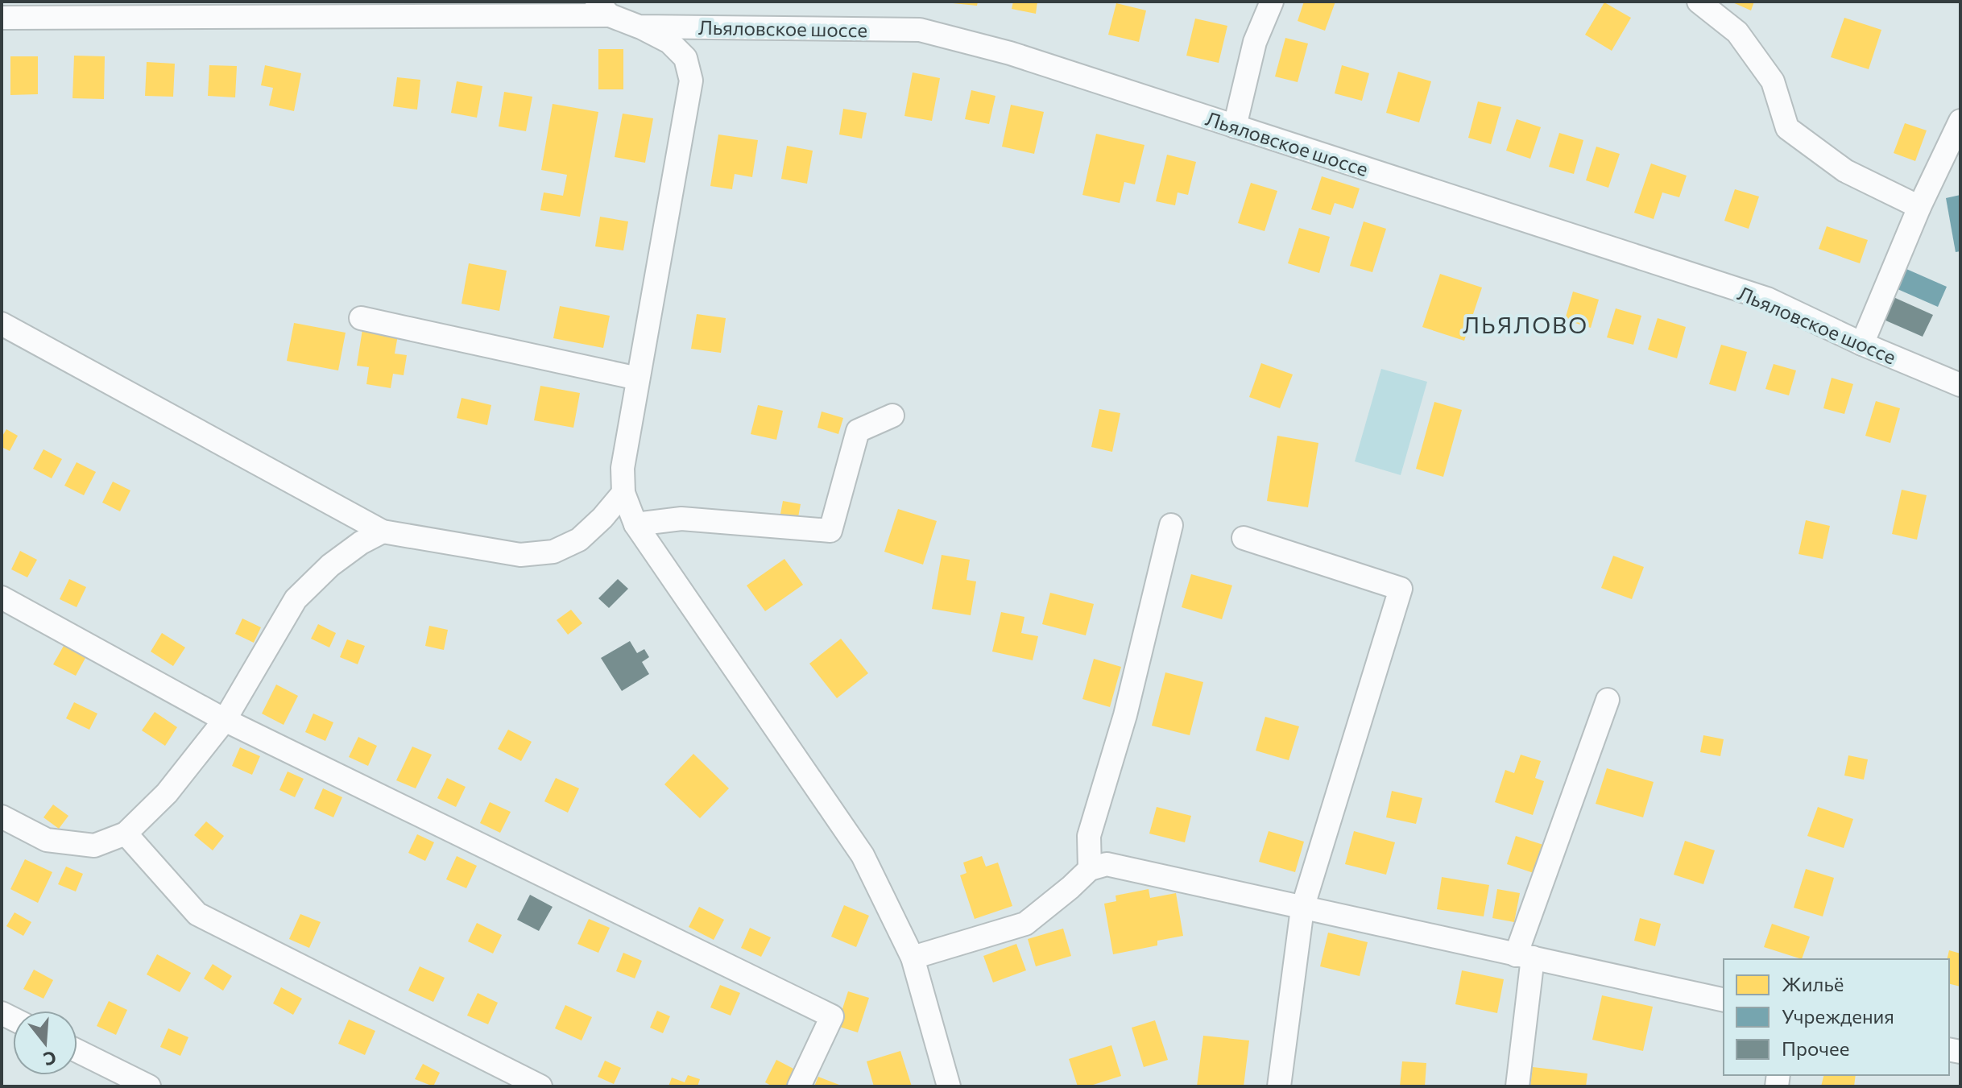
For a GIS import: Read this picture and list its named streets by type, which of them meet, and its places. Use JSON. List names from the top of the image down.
{
  "streets": {
    "street": ["Льяловское шоссе"]
  },
  "districts": ["ЛЬЯЛОВО"],
  "legend": ["Жильё", "Учреждения", "Прочее"],
  "north": "bottom"
}
